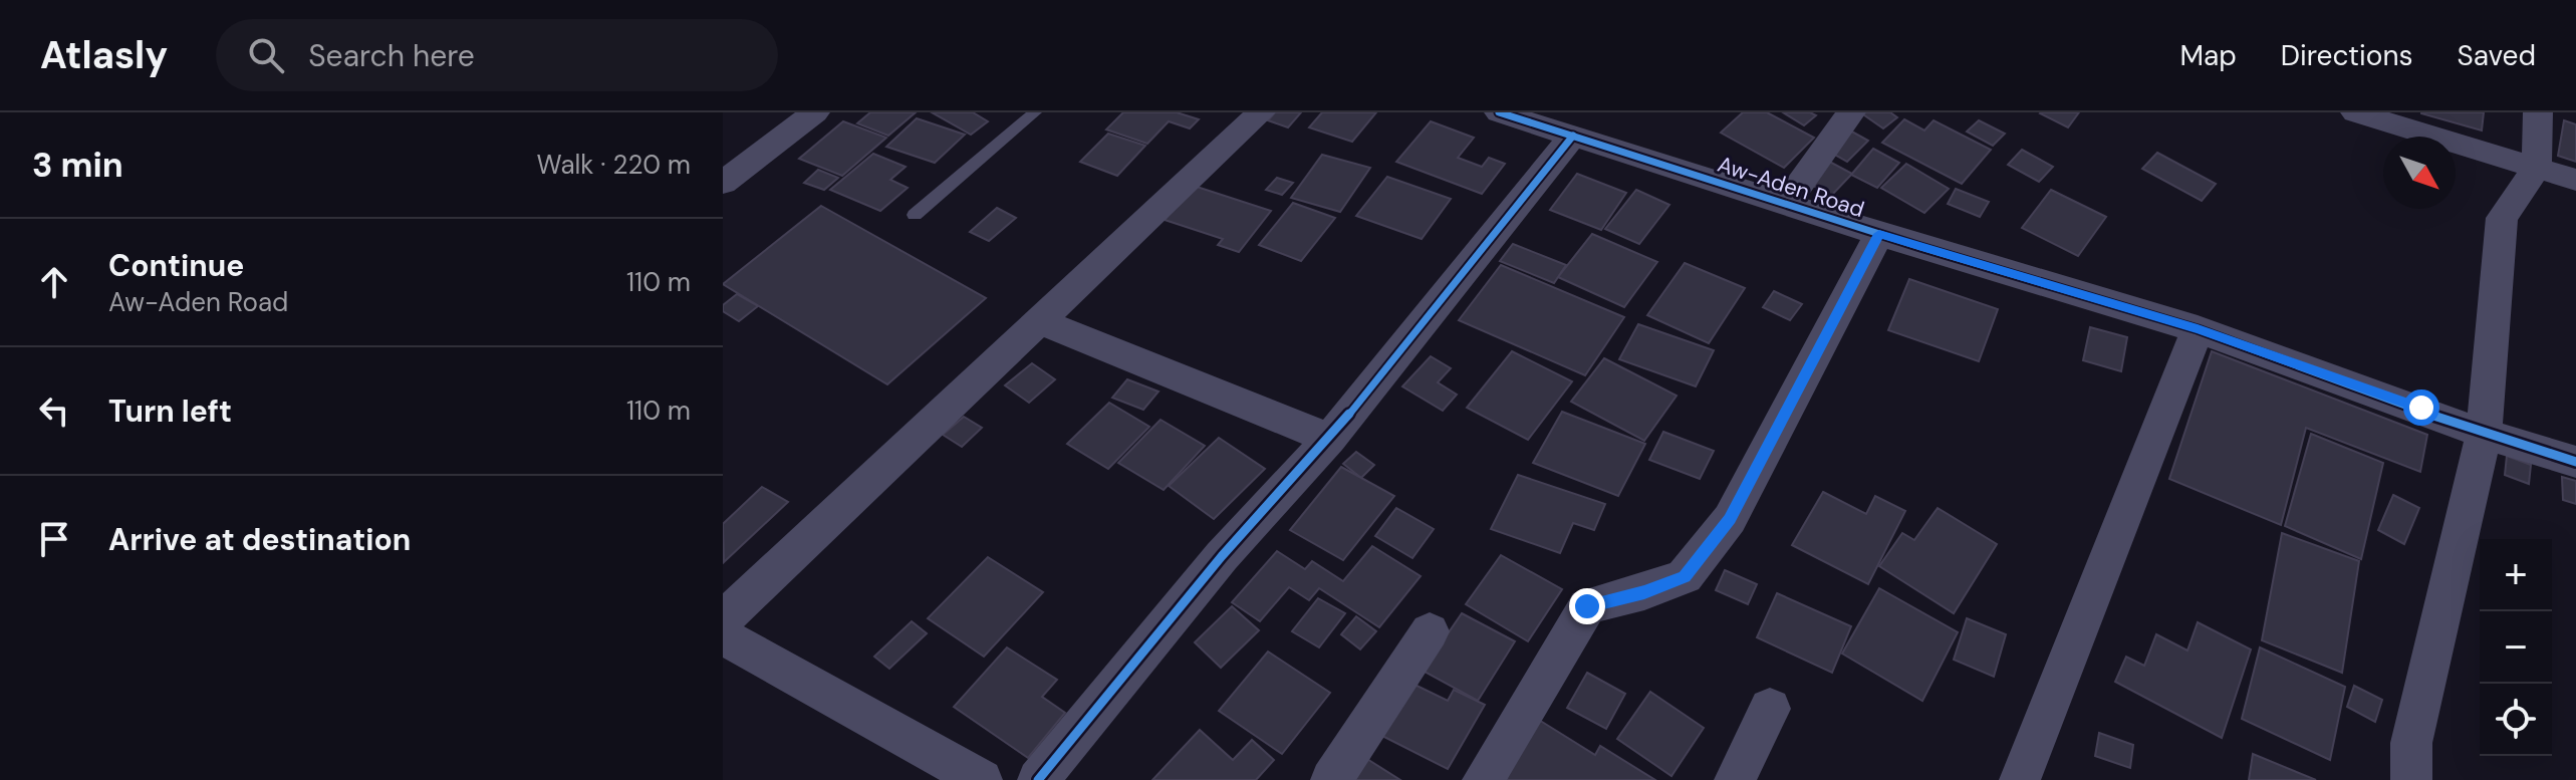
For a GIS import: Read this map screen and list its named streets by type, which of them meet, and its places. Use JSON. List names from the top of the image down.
{
  "streets": {
    "street": ["Aw-Aden Road"]
  },
  "north": "bottom right",
  "page": {
    "header": "Atlasly",
    "search": "Search here",
    "nav": ["Map", "Directions", "Saved"],
    "heading": ["3 min", "Walk · 220 m"],
    "list": [
      ["Continue", "Aw-Aden Road", "110 m"],
      ["Turn left", "110 m"],
      "Arrive at destination"
    ],
    "map_buttons": ["+", "−"]
  }
}
